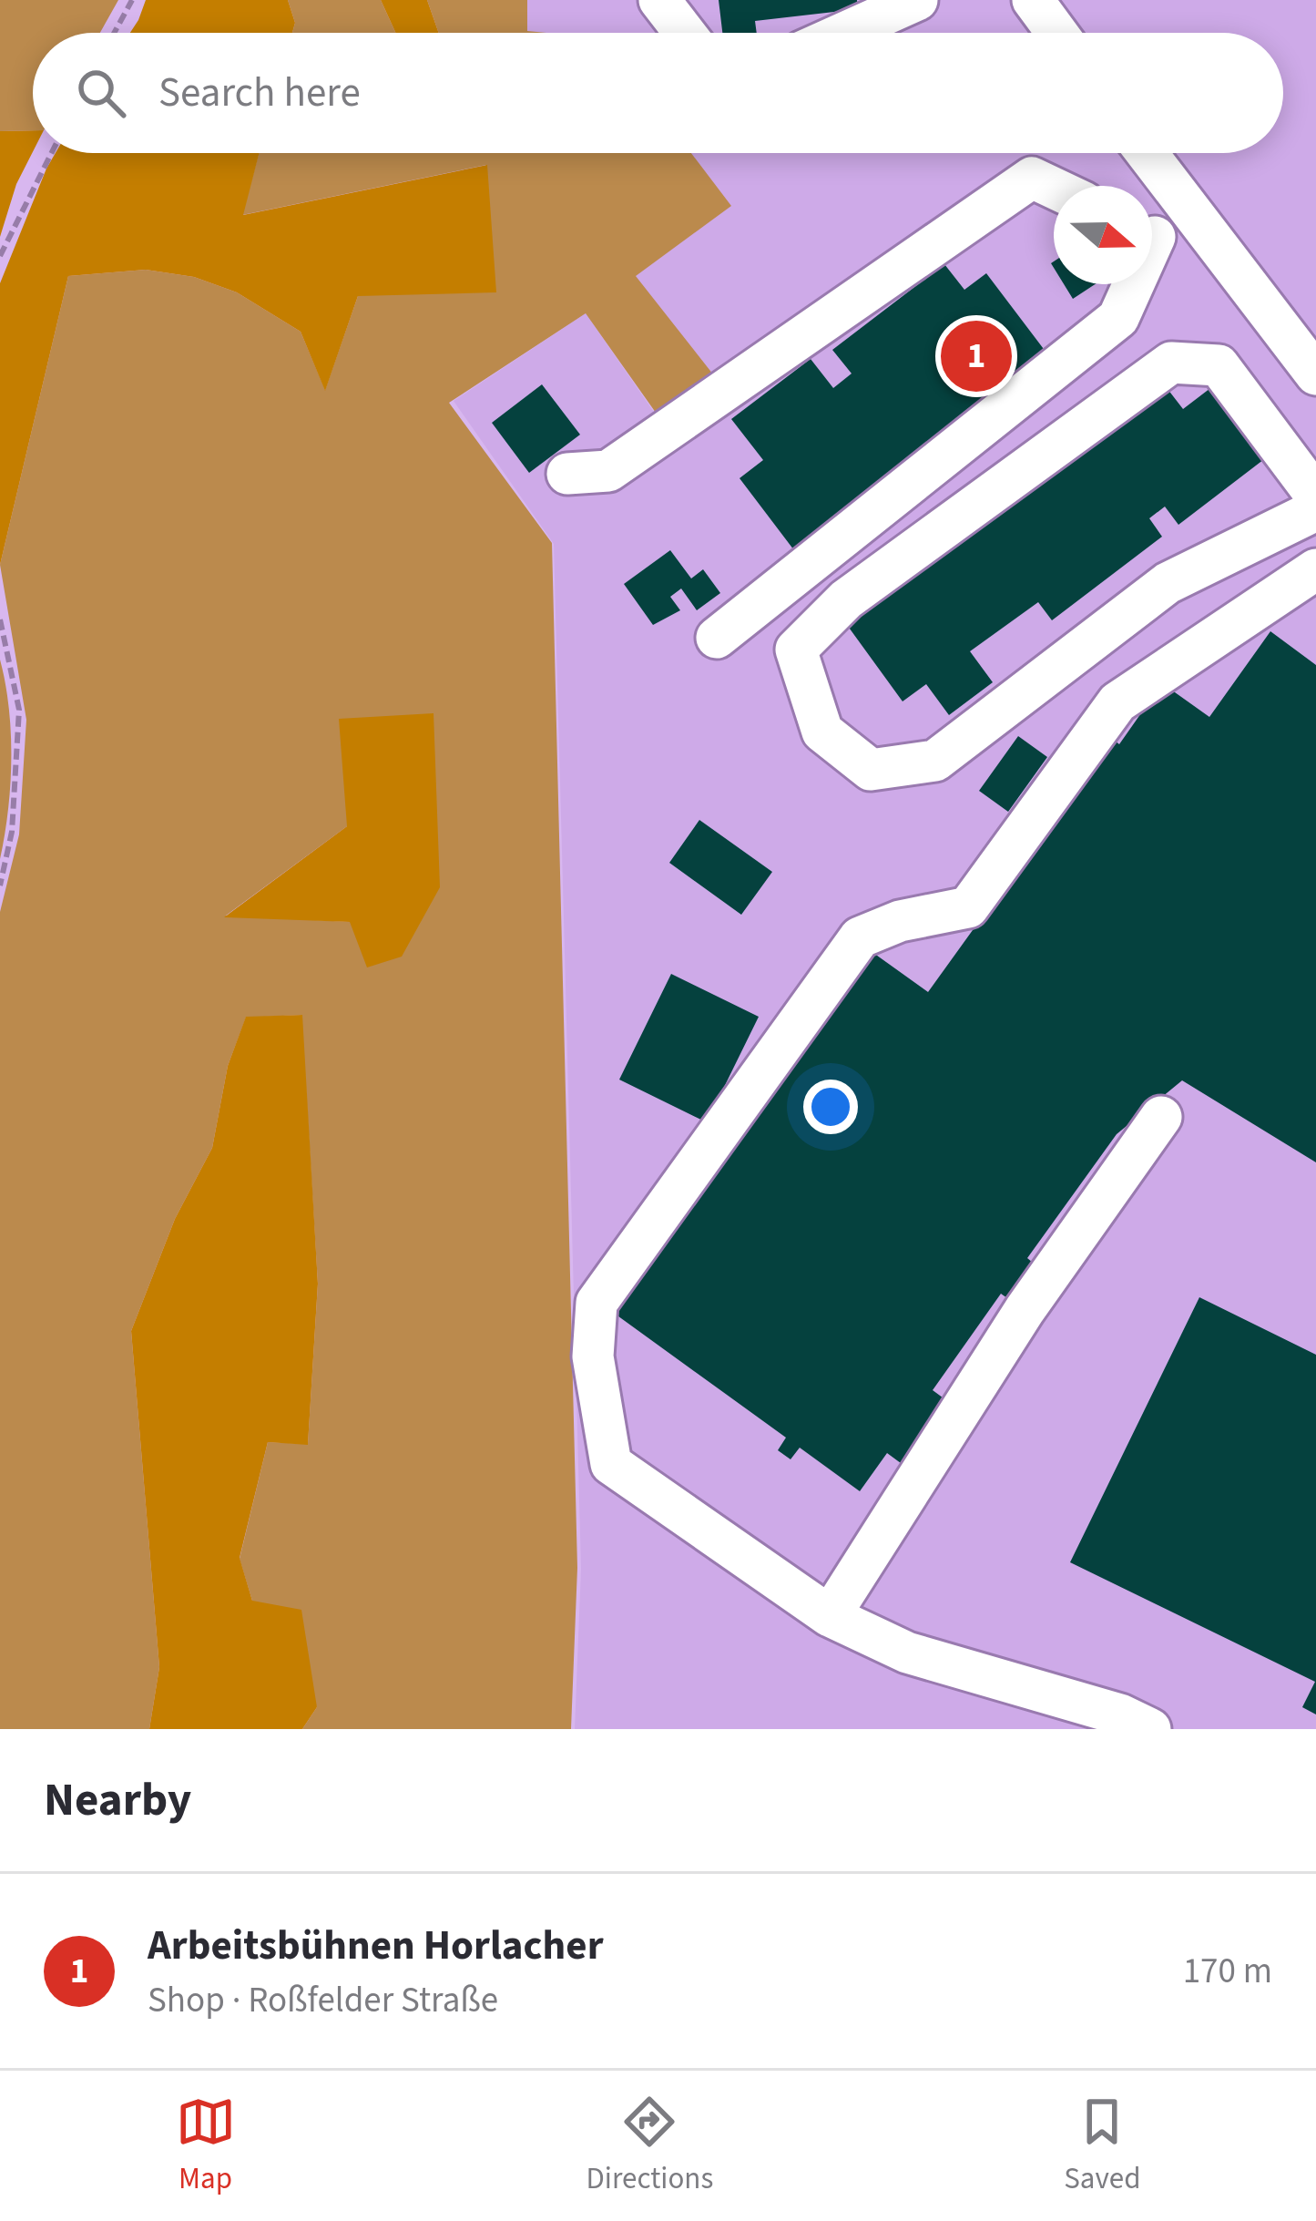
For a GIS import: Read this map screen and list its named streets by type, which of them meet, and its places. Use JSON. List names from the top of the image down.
{
  "north": "right",
  "page": {
    "search": "Search here",
    "pins": "1",
    "heading": "Nearby",
    "list": [
      {
        "mark": "1",
        "name": "Arbeitsbühnen Horlacher",
        "note": "Shop · Roßfelder Straße",
        "value": "170 m"
      }
    ],
    "nav": ["Map", "Directions", "Saved"]
  }
}
